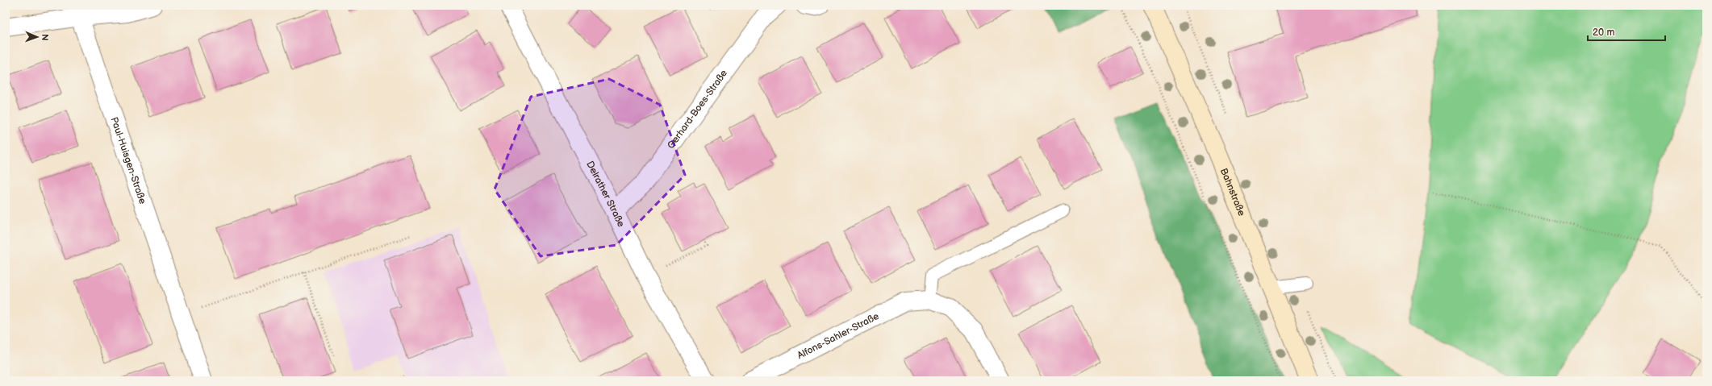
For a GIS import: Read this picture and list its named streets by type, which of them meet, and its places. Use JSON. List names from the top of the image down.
{
  "streets": {
    "street": [
      "Gerhard-Boes-Straße",
      "Paul-Huisgen-Straße",
      "Bahnstraße",
      "Delrather Straße",
      "Alfons-Sahler-Straße"
    ]
  },
  "crossings": [
    ["Gerhard-Boes-Straße", "Delrather Straße"]
  ],
  "scale_bar": "20 m",
  "north": "right"
}
